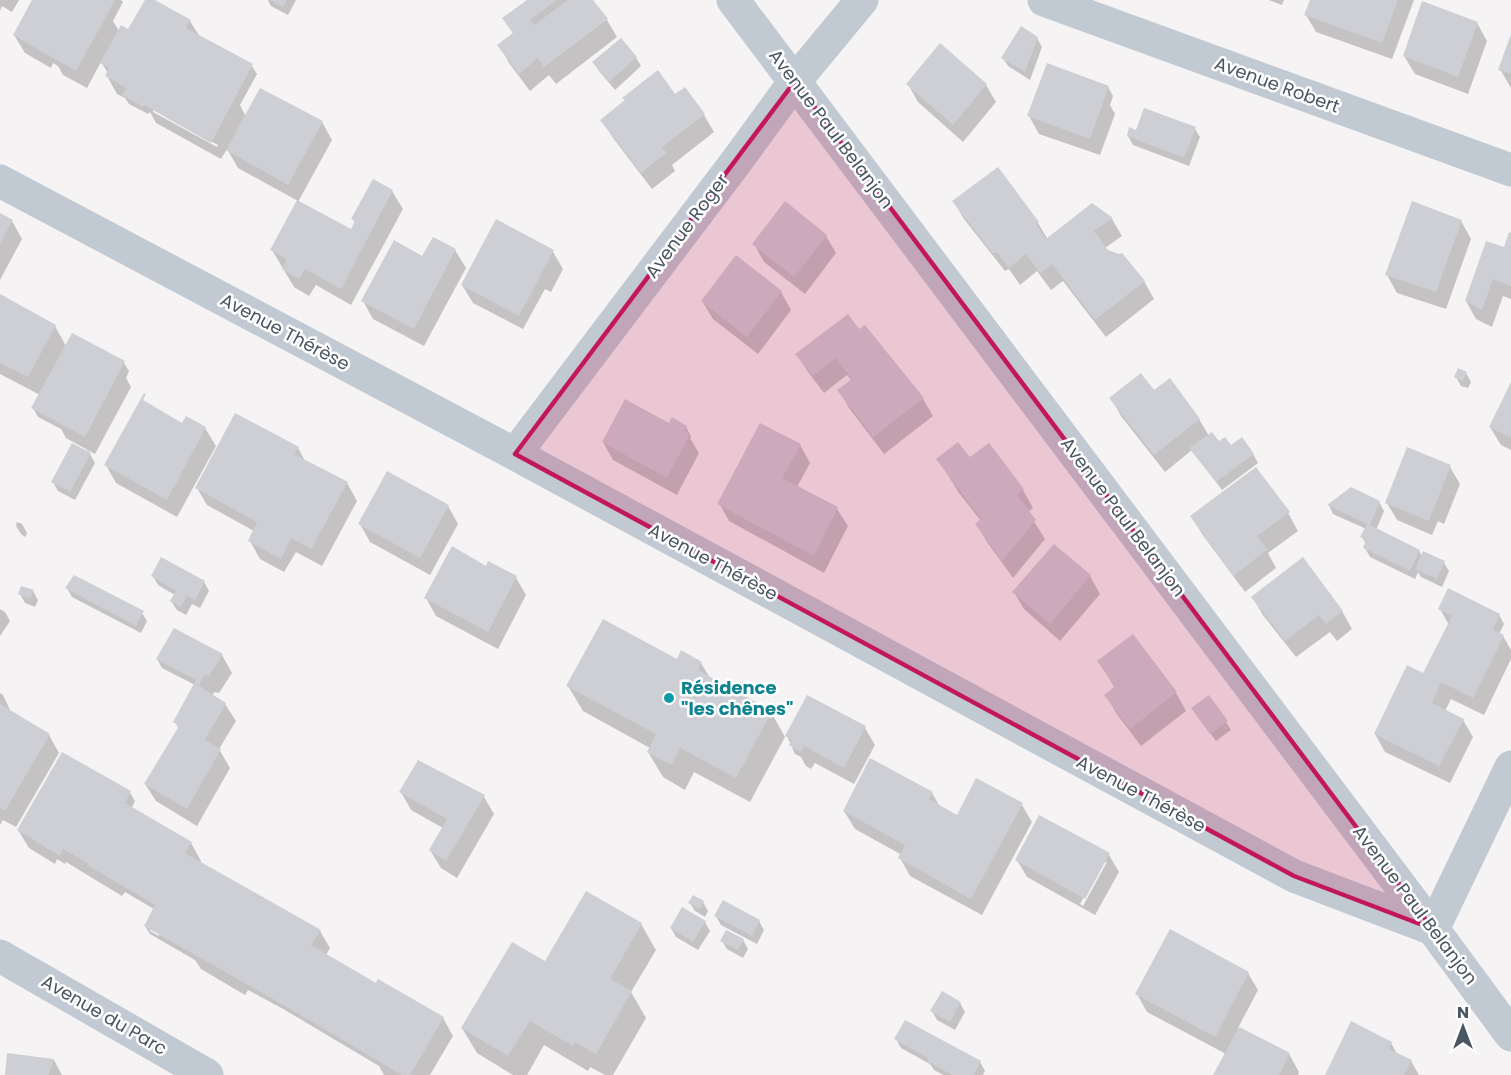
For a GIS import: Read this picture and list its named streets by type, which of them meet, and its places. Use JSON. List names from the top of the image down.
{
  "streets": {
    "street": [
      "Avenue Robert",
      "Avenue Paul Belanjon",
      "Avenue Roger",
      "Avenue Thérèse",
      "Avenue du Parc"
    ]
  },
  "crossings": [
    ["Avenue Paul Belanjon", "Avenue Roger"],
    ["Avenue Paul Belanjon", "Avenue Thérèse"],
    ["Avenue Roger", "Avenue Thérèse"]
  ],
  "places": ["Résidence \"les chênes\""],
  "north": "top"
}
